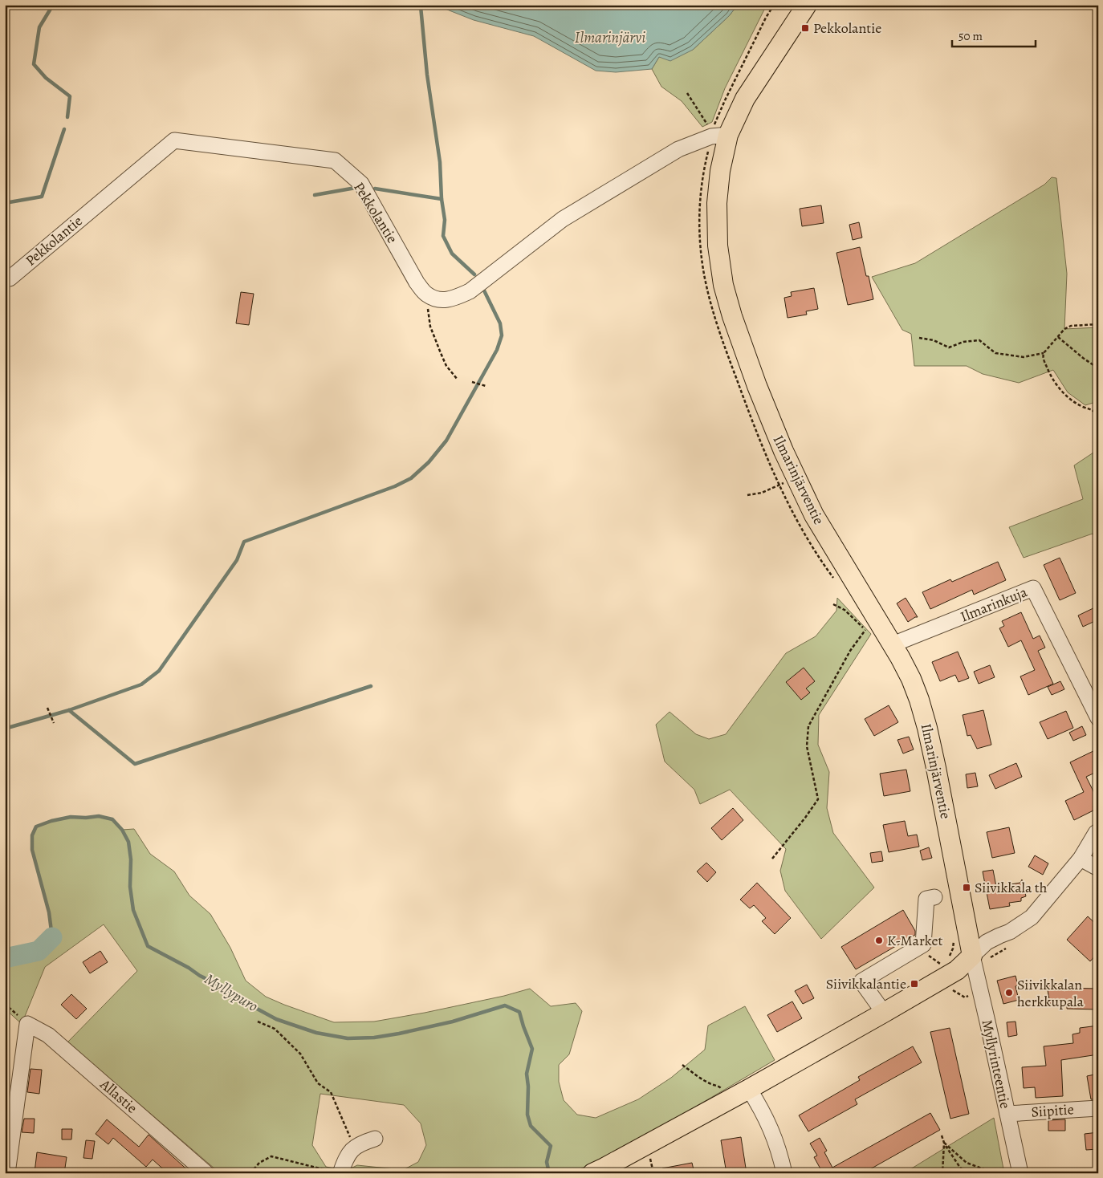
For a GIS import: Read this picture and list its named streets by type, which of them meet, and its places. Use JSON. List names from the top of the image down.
{
  "streets": {
    "main road": ["Ilmarinjärventie"],
    "street": [
      "Pekkolantie",
      "Ilmarinkuja",
      "Myllyrinteentie",
      "Allastie",
      "Siipitie"
    ]
  },
  "crossings": [
    ["Ilmarinjärventie", "Ilmarinkuja"],
    ["Ilmarinjärventie", "Myllyrinteentie"],
    ["Myllyrinteentie", "Siipitie"]
  ],
  "water": ["Ilmarinjärvi", "Myllypuro"],
  "places": {
    "transit": ["Pekkolantie", "Siivikkala th", "Siivikkalantie"],
    "other": ["K-Market", "Siivikkalan herkkupala"]
  },
  "scale_bar": "50 m"
}
